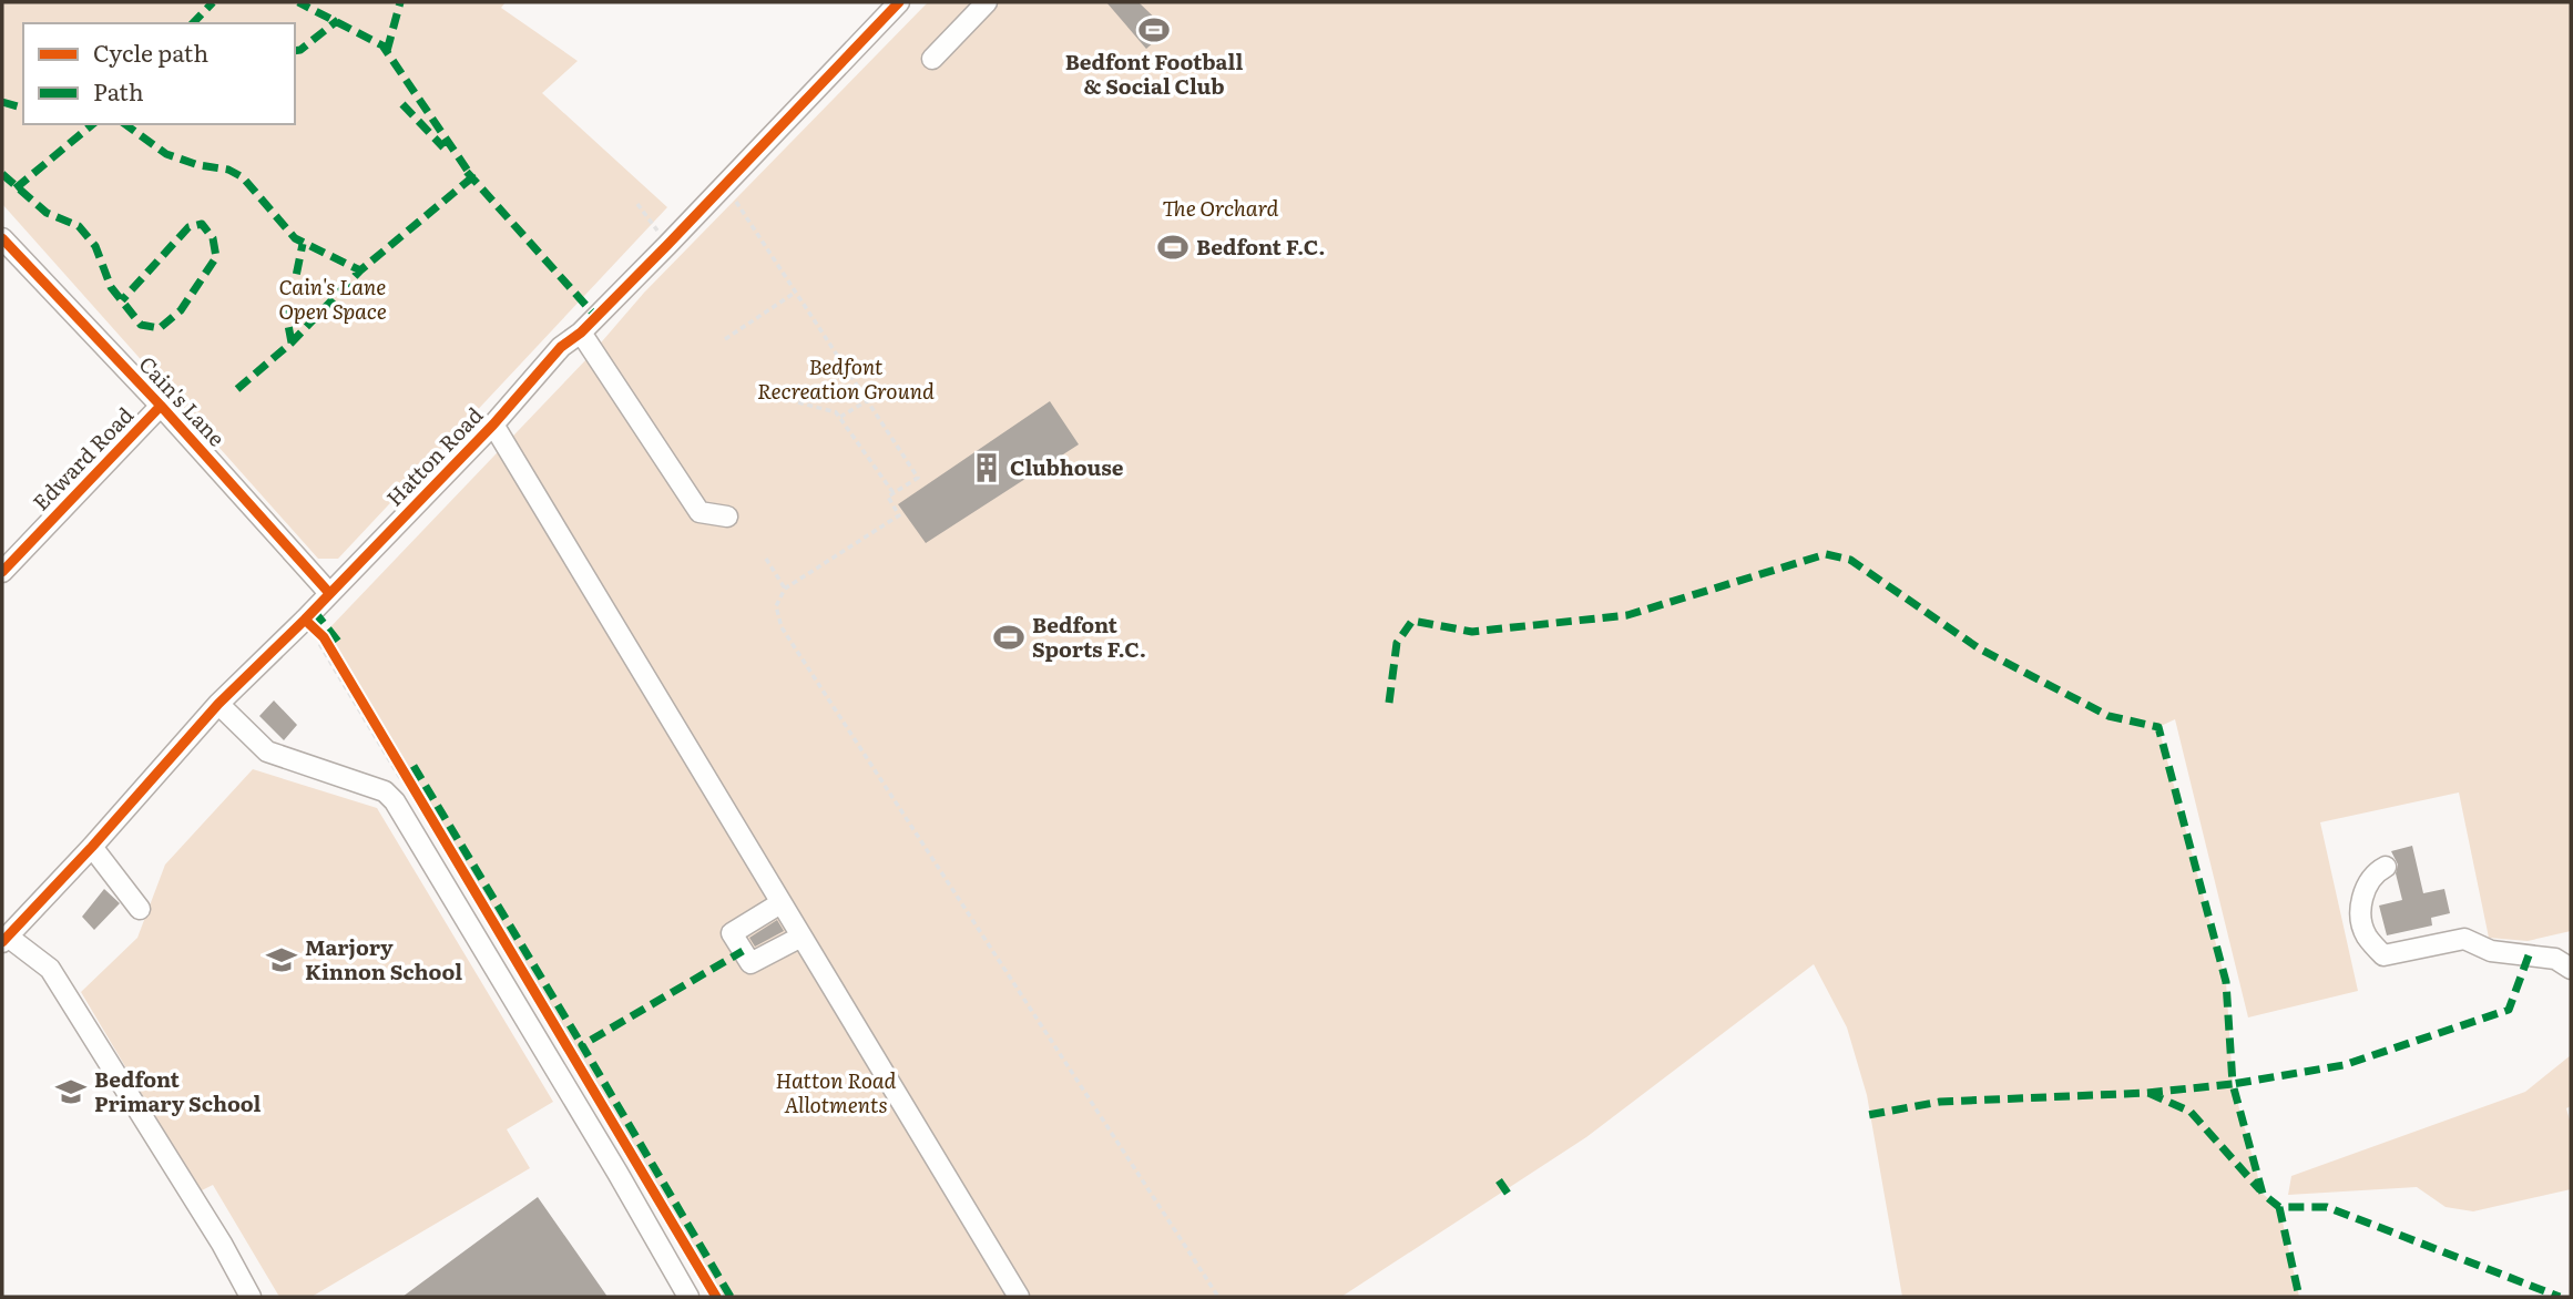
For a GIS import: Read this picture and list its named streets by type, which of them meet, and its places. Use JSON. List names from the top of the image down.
{
  "streets": {
    "street": ["Cain's Lane", "Hatton Road", "Edward Road"]
  },
  "crossings": [
    ["Cain's Lane", "Hatton Road"],
    ["Cain's Lane", "Edward Road"]
  ],
  "parks": [
    "The Orchard",
    "Cain's Lane Open Space",
    "Bedfont Recreation Ground",
    "Hatton Road Allotments"
  ],
  "places": {
    "sports": ["Bedfont Football & Social Club", "Bedfont F.C.", "Bedfont Sports F.C."],
    "building": ["Clubhouse"],
    "school or university": ["Marjory Kinnon School", "Bedfont Primary School"]
  },
  "legend": ["Cycle path", "Path"]
}
